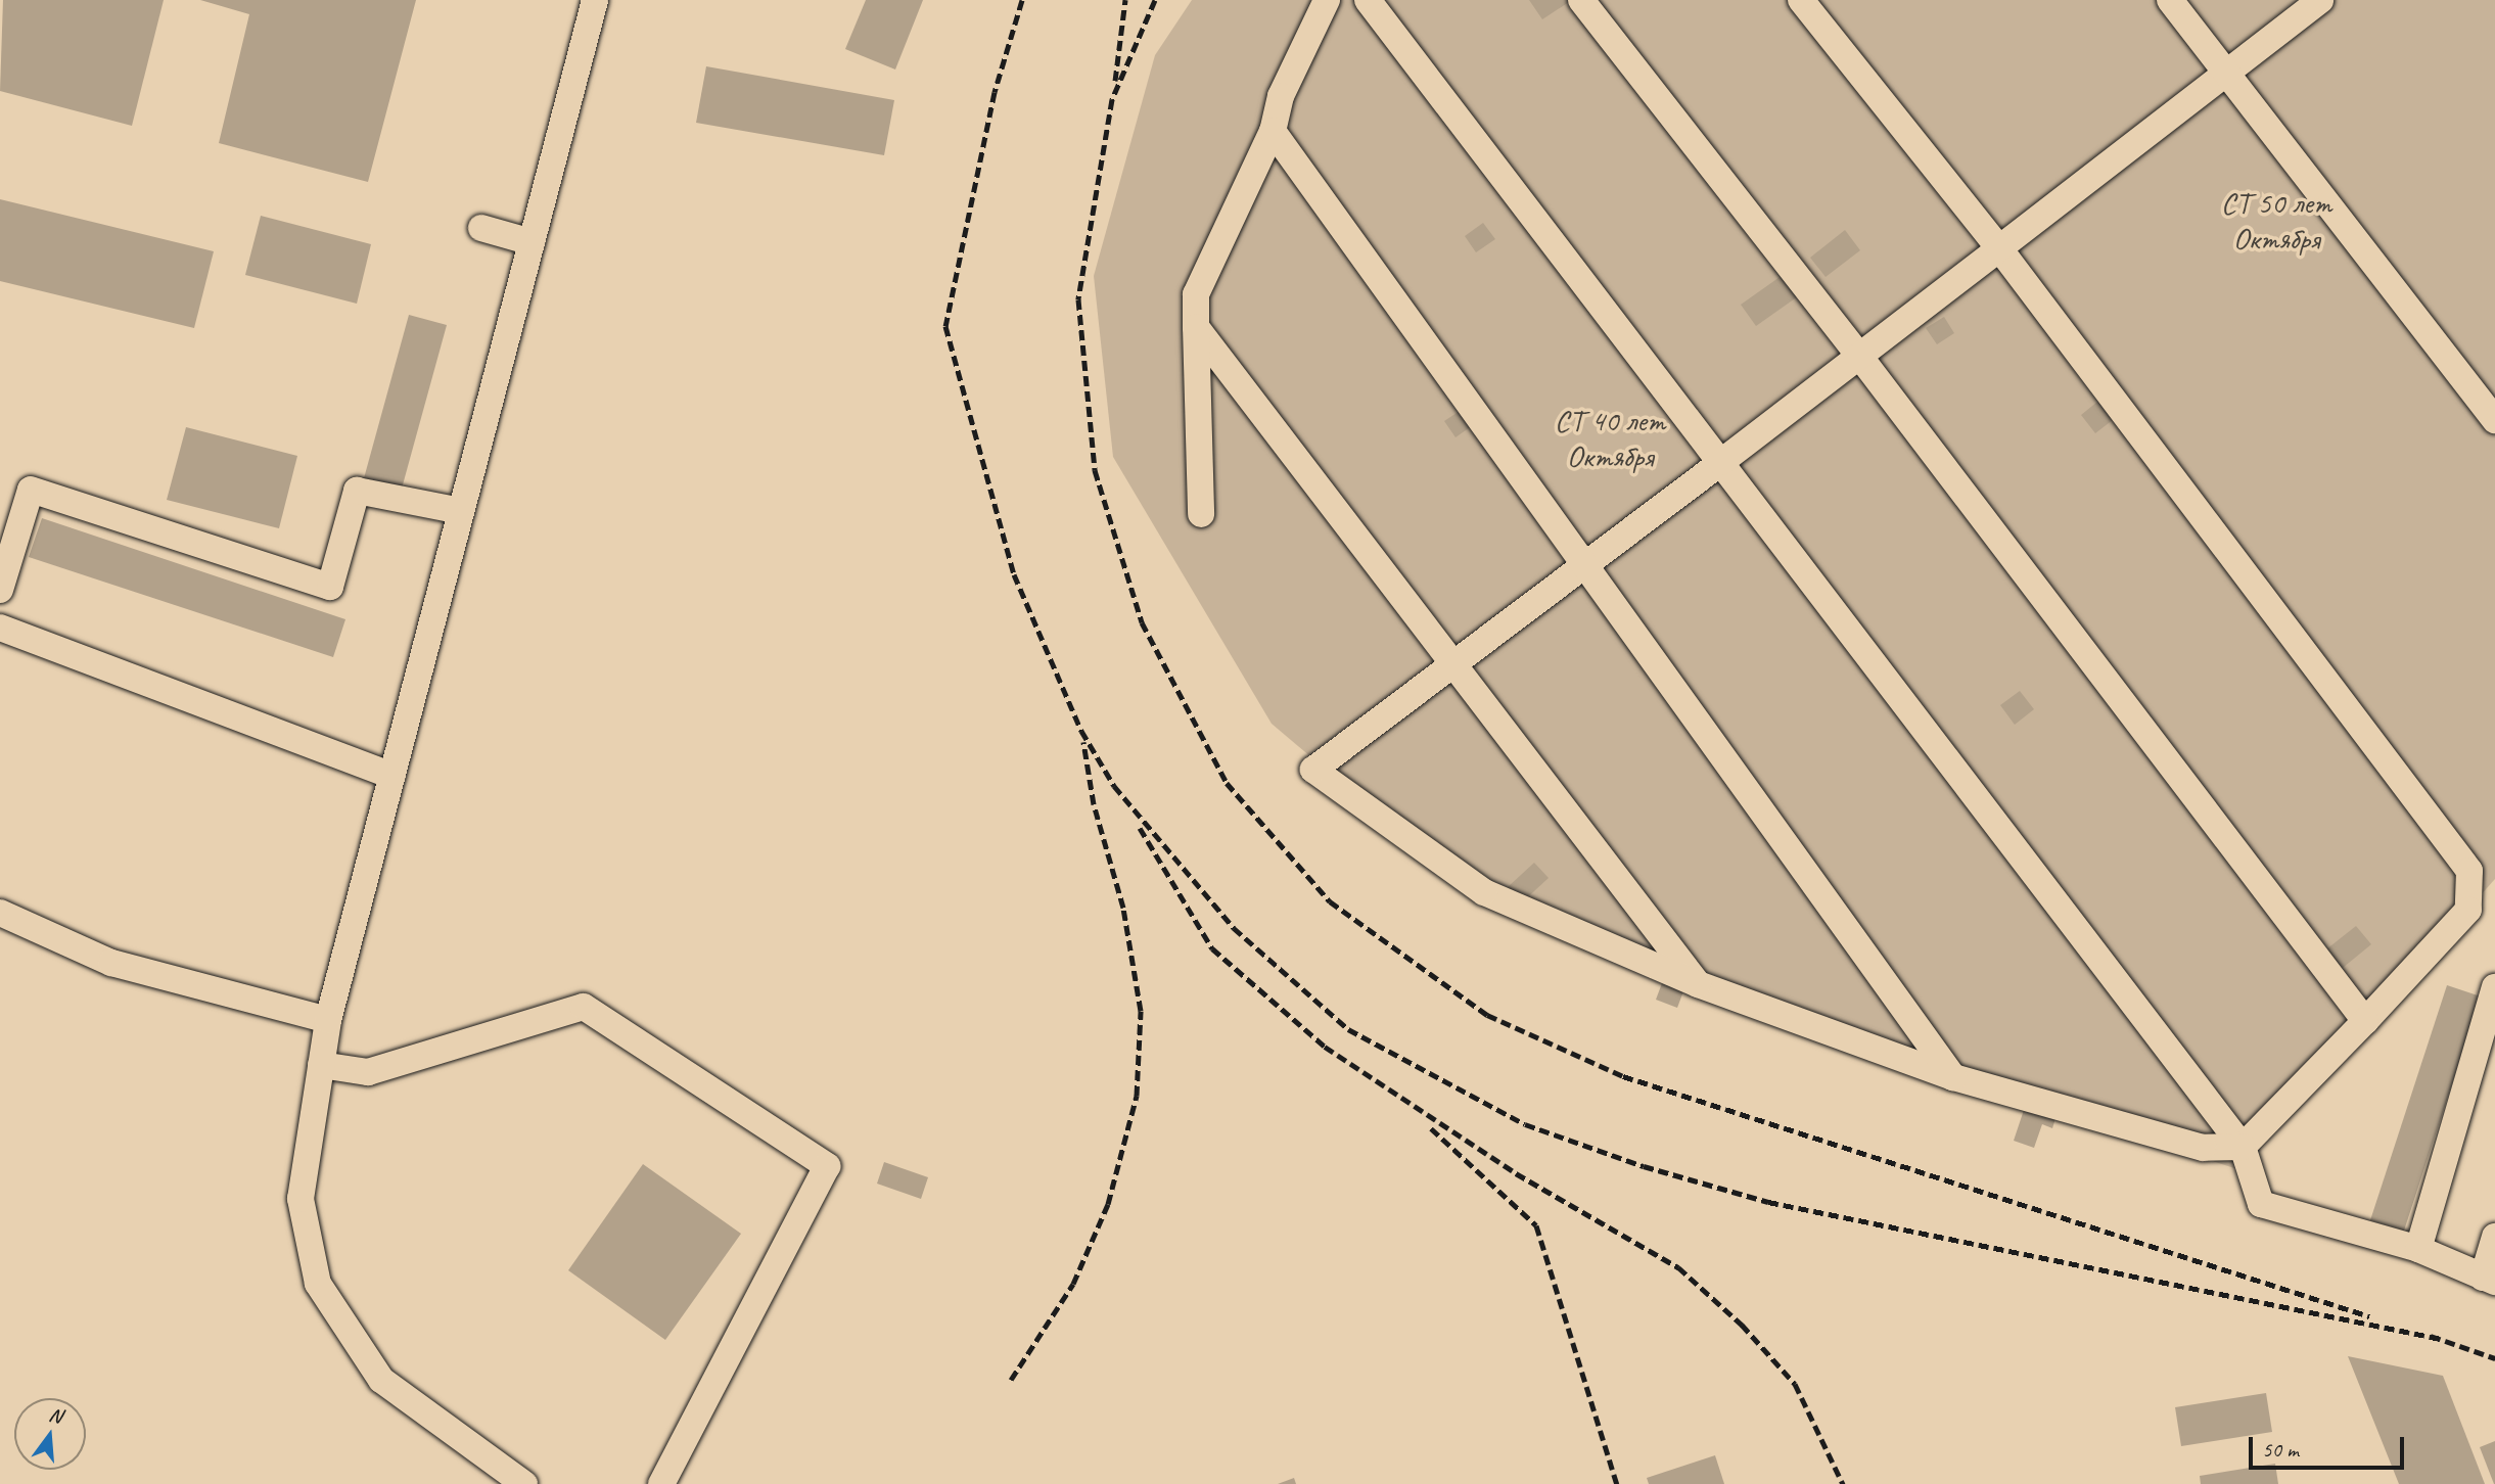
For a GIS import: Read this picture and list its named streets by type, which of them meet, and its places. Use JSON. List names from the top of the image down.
{
  "parks": ["СТ 50 лет Октября", "СТ 40 лет Октября"],
  "scale_bar": "50 m",
  "north": "top"
}
